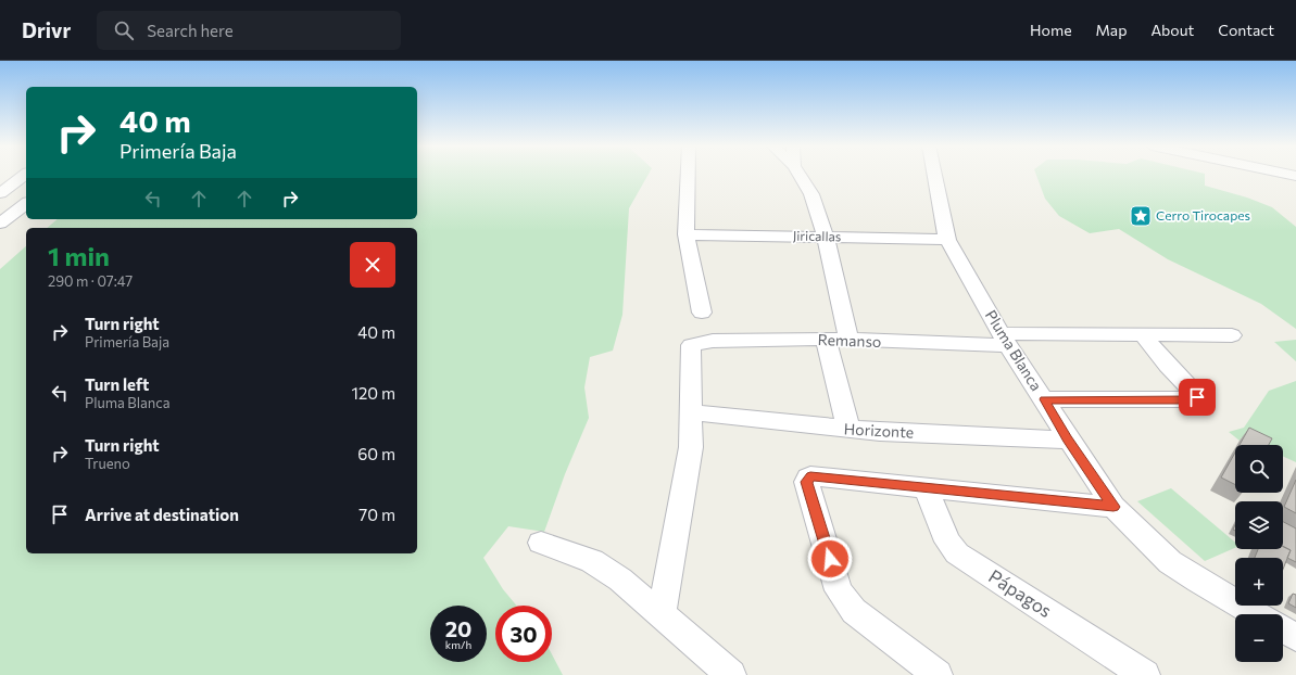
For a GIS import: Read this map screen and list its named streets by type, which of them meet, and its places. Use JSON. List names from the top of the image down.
{
  "streets": {
    "street": [
      "Jiricallas",
      "Remanso",
      "Pluma Blanca",
      "Horizonte",
      "Pápagos"
    ]
  },
  "crossings": [
    ["Jiricallas", "Pluma Blanca"],
    ["Remanso", "Pluma Blanca"],
    ["Remanso", "Horizonte"],
    ["Pluma Blanca", "Horizonte"]
  ],
  "places": {
    "place": ["Cerro Tirocapes"]
  },
  "page": {
    "header": "Drivr",
    "search": "Search here",
    "nav": [
      "Home",
      "Map",
      "About",
      "Contact"
    ],
    "turn": ["40 m", "Primería Baja"],
    "heading": ["1 min", "290 m · 07:47"],
    "list": [
      {
        "name": "Turn right",
        "note": "Primería Baja",
        "value": "40 m"
      },
      {
        "name": "Turn left",
        "note": "Pluma Blanca",
        "value": "120 m"
      },
      {
        "name": "Turn right",
        "note": "Trueno",
        "value": "60 m"
      },
      {
        "name": "Arrive at destination",
        "value": "70 m"
      }
    ],
    "map_buttons": ["+", "−"],
    "speed": "20 km/h",
    "limit": "30"
  }
}
